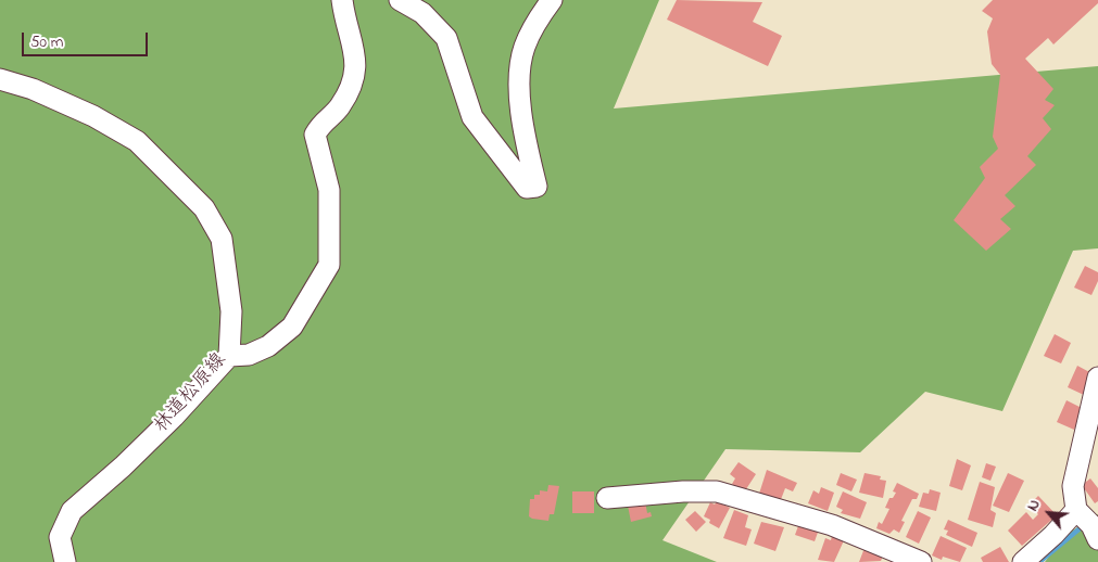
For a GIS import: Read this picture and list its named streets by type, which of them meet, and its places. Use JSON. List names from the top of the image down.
{
  "streets": {
    "street": ["林道松原線"]
  },
  "scale_bar": "50 m",
  "north": "top left"
}
